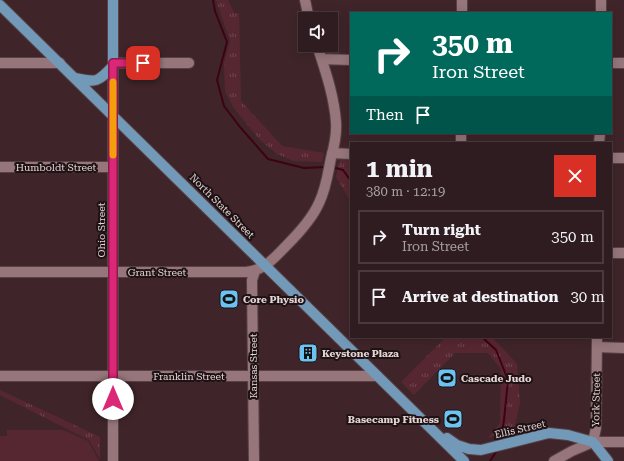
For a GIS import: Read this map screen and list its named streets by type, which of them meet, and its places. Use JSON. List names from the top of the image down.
{
  "streets": {
    "main road": ["North State Street", "Ohio Street", "Ellis Street"],
    "street": [
      "Humboldt Street",
      "Grant Street",
      "Kansas Street",
      "Franklin Street",
      "York Street"
    ]
  },
  "crossings": [
    ["Humboldt Street", "Ohio Street"],
    ["North State Street", "Ohio Street"],
    ["North State Street", "Grant Street"],
    ["North State Street", "Franklin Street"],
    ["North State Street", "Ellis Street"],
    ["Ohio Street", "Grant Street"],
    ["Ohio Street", "Franklin Street"],
    ["Grant Street", "Kansas Street"],
    ["Kansas Street", "Franklin Street"],
    ["York Street", "Ellis Street"]
  ],
  "places": {
    "sports": ["Core Physio", "Cascade Judo", "Basecamp Fitness"],
    "building": ["Keystone Plaza"]
  },
  "page": {
    "turn": ["350 m", "Iron Street"],
    "then": "Then",
    "heading": ["1 min", "380 m · 12:19"],
    "list": [
      {
        "name": "Turn right",
        "note": "Iron Street",
        "value": "350 m"
      },
      {
        "name": "Arrive at destination",
        "value": "30 m"
      }
    ]
  }
}
